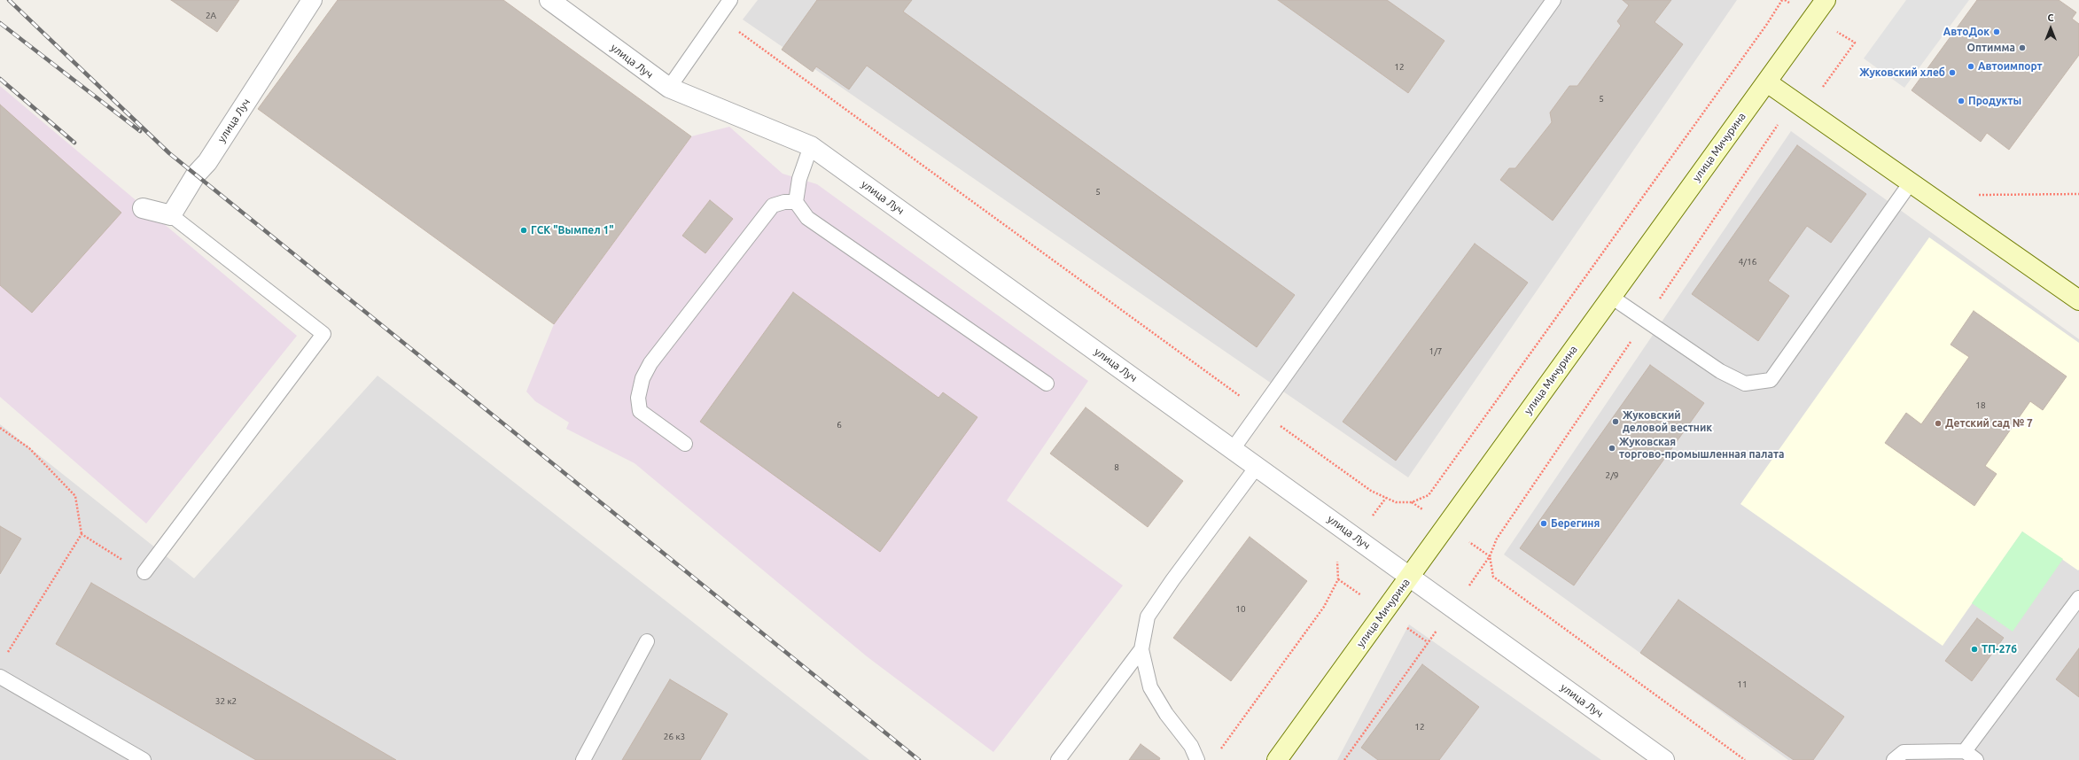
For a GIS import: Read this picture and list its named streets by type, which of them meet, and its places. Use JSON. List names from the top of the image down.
{
  "streets": {
    "main road": ["улица Мичурина"],
    "street": ["улица Луч"]
  },
  "crossings": [
    ["улица Луч", "улица Мичурина"]
  ],
  "places": [
    "АвтоДок",
    "Оптимма",
    "Автоимпорт",
    "Жуковский хлеб",
    "Продукты",
    "ГСК \"Вымпел 1\"",
    "Жуковский деловой вестник",
    "Детский сад № 7",
    "Жуковская торгово-промышленная палата",
    "Берегиня",
    "ТП-276"
  ],
  "house_numbers": [
    "2А",
    "12",
    "5",
    "5",
    "4/16",
    "1/7",
    "18",
    "6",
    "8",
    "2/9",
    "10",
    "11",
    "32 к2",
    "12",
    "26 к3"
  ],
  "north": "top"
}
